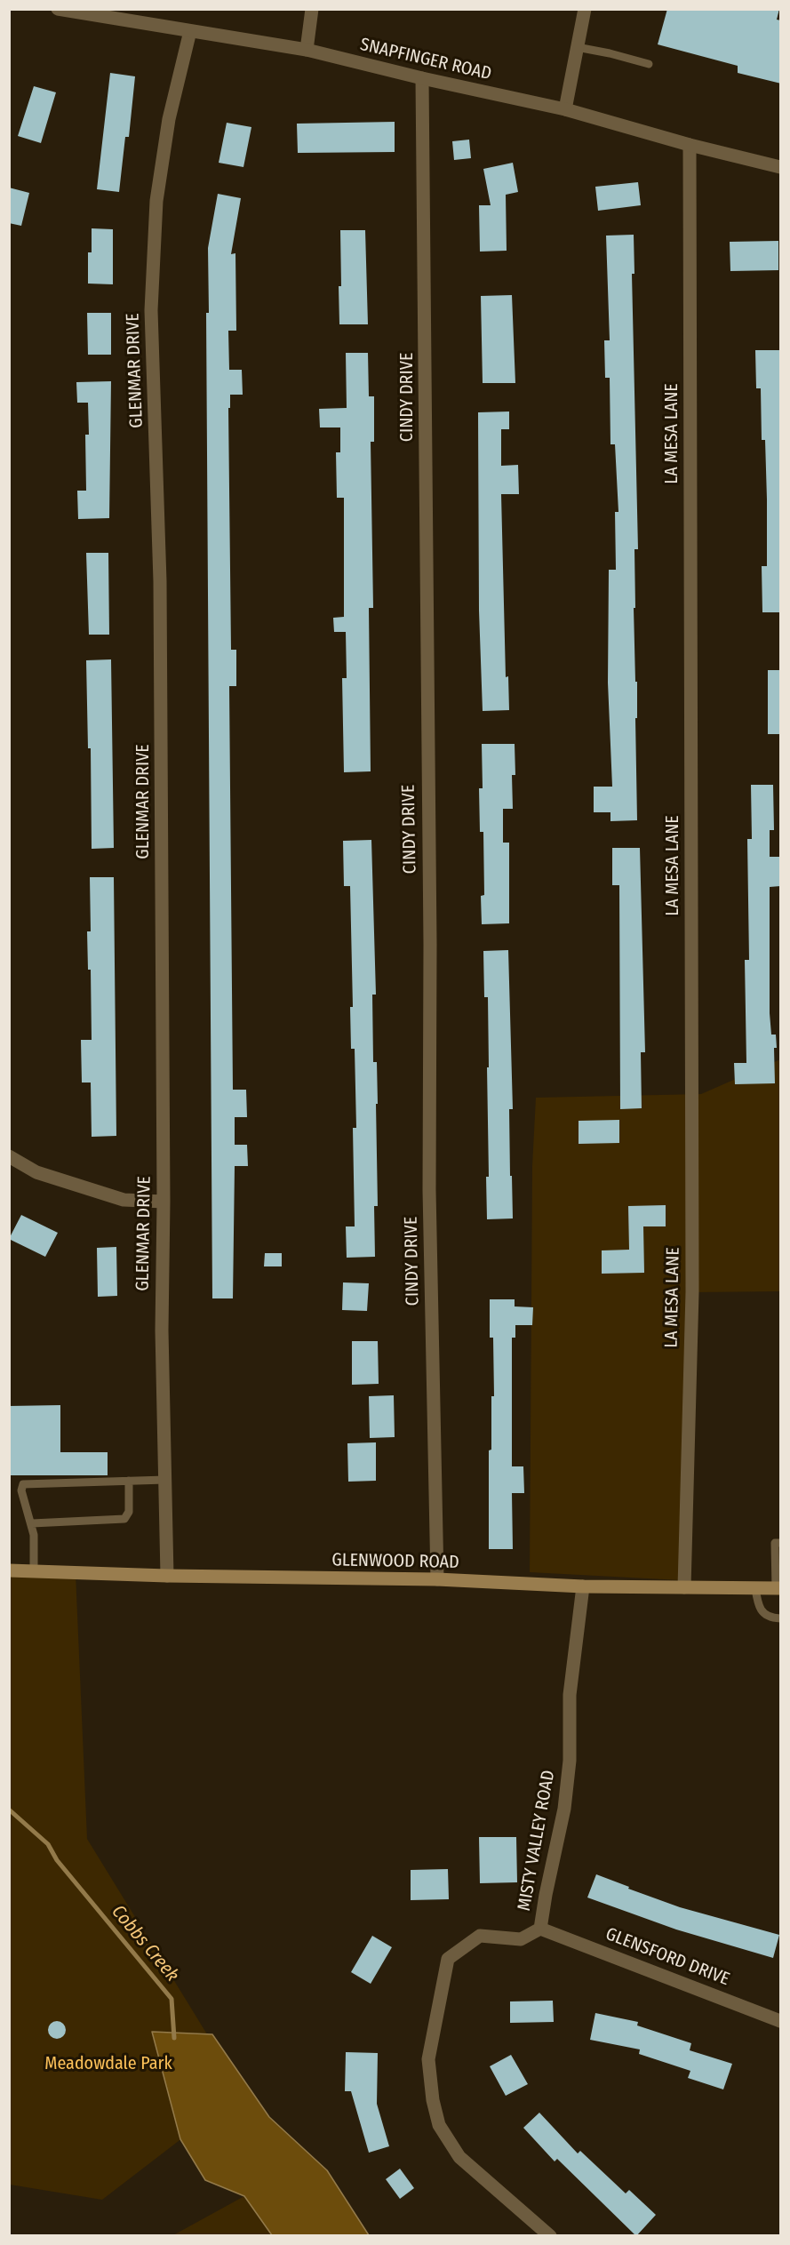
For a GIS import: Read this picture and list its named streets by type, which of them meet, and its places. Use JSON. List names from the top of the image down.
{
  "streets": {
    "main road": ["GLENWOOD ROAD"],
    "street": [
      "SNAPFINGER ROAD",
      "GLENMAR DRIVE",
      "CINDY DRIVE",
      "LA MESA LANE",
      "MISTY VALLEY ROAD",
      "GLENSFORD DRIVE"
    ]
  },
  "crossings": [
    ["SNAPFINGER ROAD", "GLENMAR DRIVE"],
    ["SNAPFINGER ROAD", "CINDY DRIVE"],
    ["SNAPFINGER ROAD", "LA MESA LANE"],
    ["GLENMAR DRIVE", "GLENWOOD ROAD"],
    ["CINDY DRIVE", "GLENWOOD ROAD"],
    ["LA MESA LANE", "GLENWOOD ROAD"],
    ["GLENWOOD ROAD", "MISTY VALLEY ROAD"],
    ["MISTY VALLEY ROAD", "GLENSFORD DRIVE"]
  ],
  "water": ["Cobbs Creek"],
  "parks": ["Meadowdale Park"]
}
